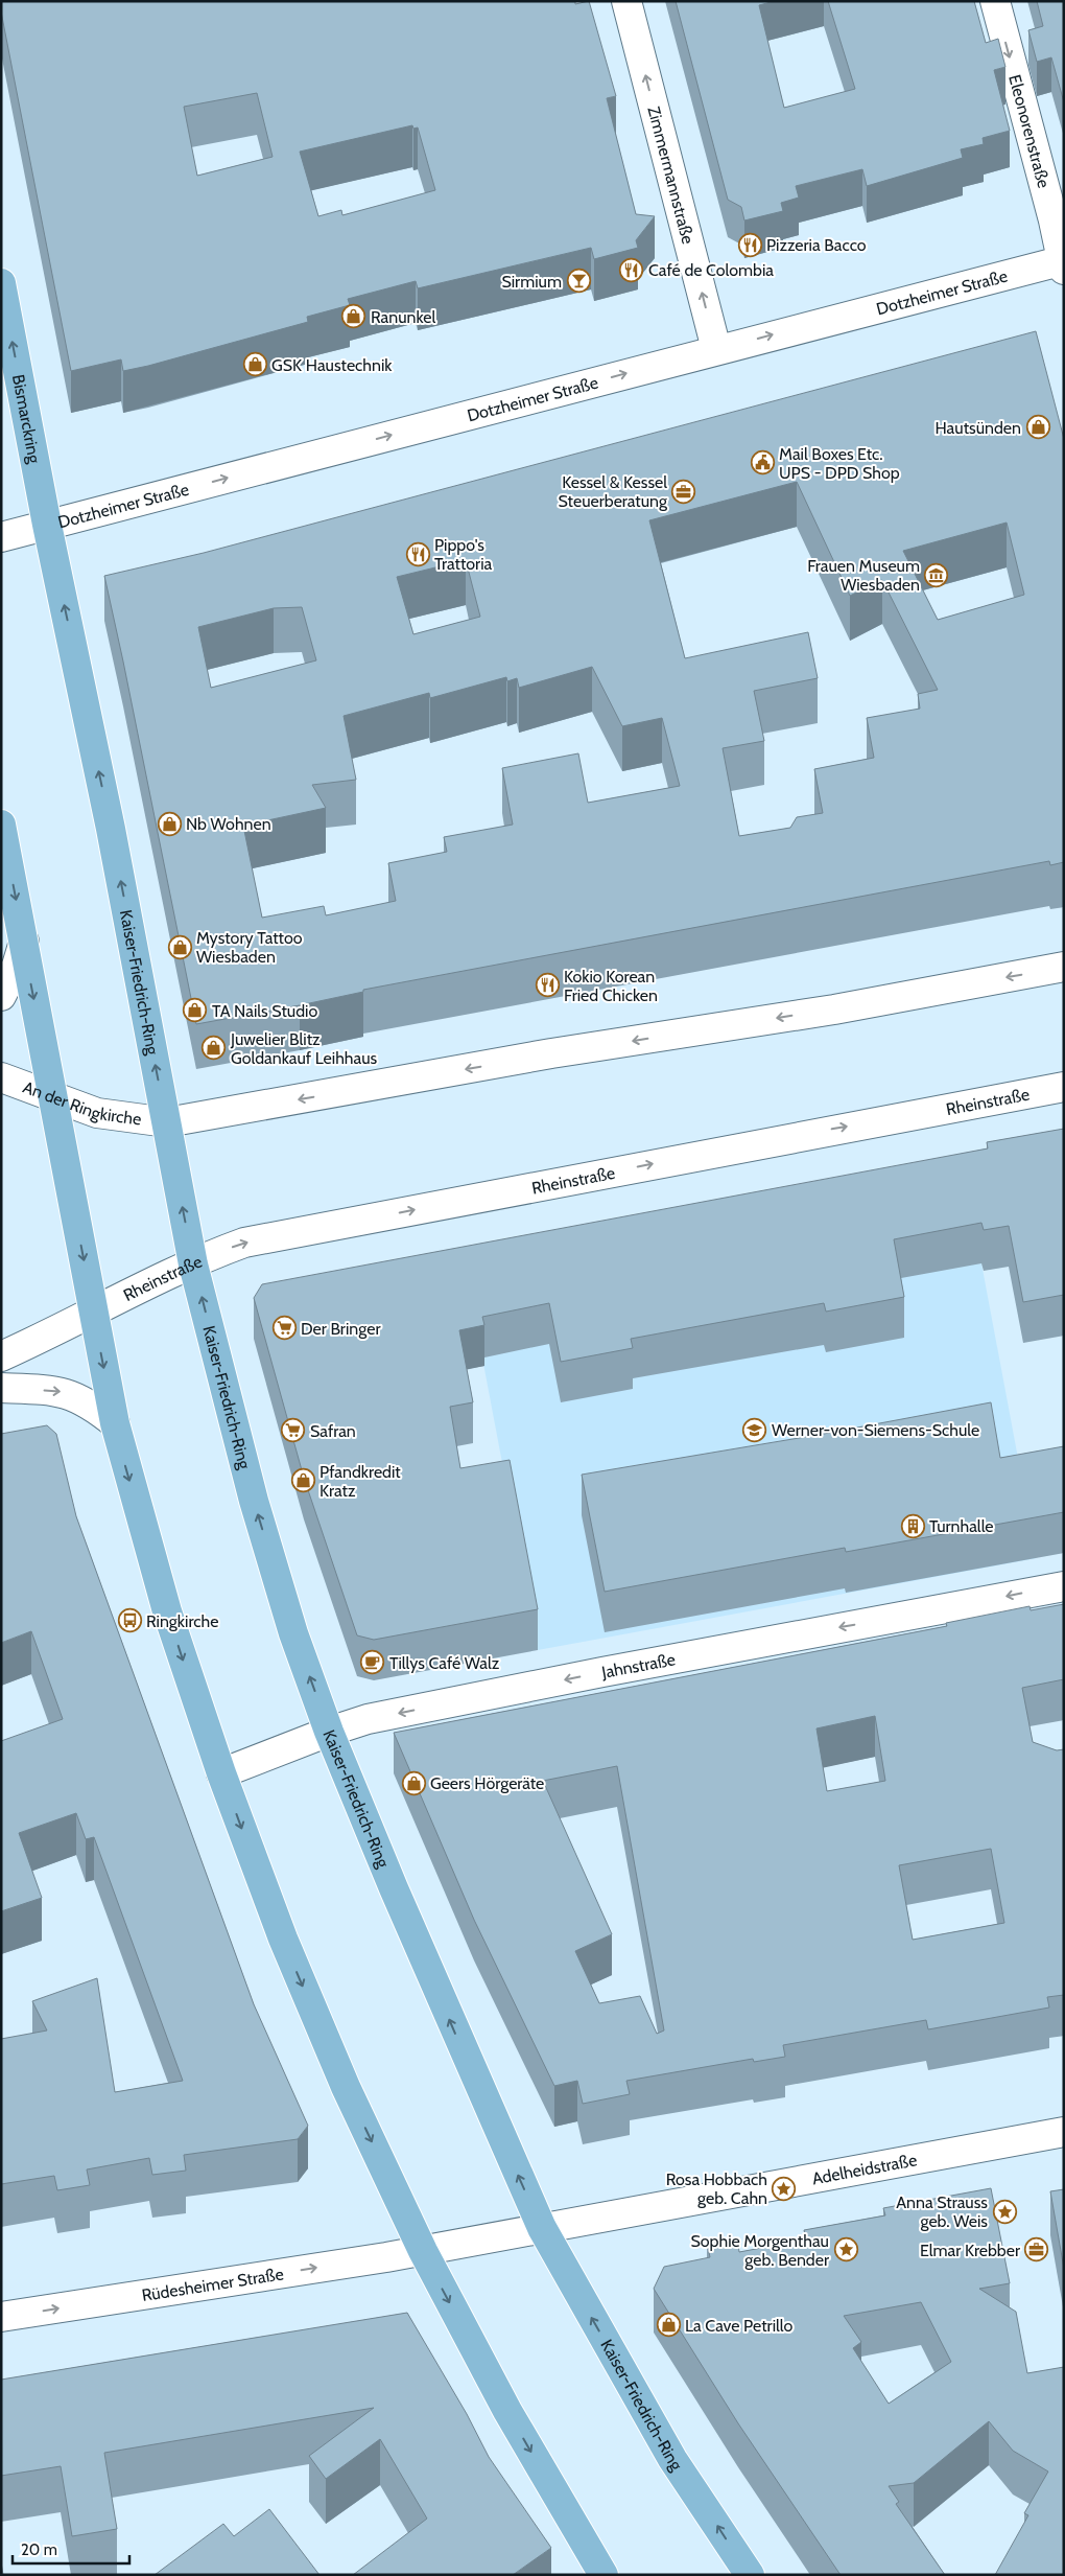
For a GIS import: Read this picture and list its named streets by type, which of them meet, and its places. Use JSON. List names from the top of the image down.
{
  "streets": {
    "main road": ["Bismarckring", "Kaiser-Friedrich-Ring"],
    "street": [
      "Eleonorenstraße",
      "Zimmermannstraße",
      "Dotzheimer Straße",
      "Rheinstraße",
      "An der Ringkirche",
      "Jahnstraße",
      "Adelheidstraße",
      "Rüdesheimer Straße"
    ]
  },
  "crossings": [
    ["Eleonorenstraße", "Dotzheimer Straße"],
    ["Zimmermannstraße", "Dotzheimer Straße"],
    ["Dotzheimer Straße", "Bismarckring"],
    ["Dotzheimer Straße", "Kaiser-Friedrich-Ring"],
    ["Bismarckring", "Kaiser-Friedrich-Ring"],
    ["Kaiser-Friedrich-Ring", "Rheinstraße"],
    ["Kaiser-Friedrich-Ring", "An der Ringkirche"],
    ["Kaiser-Friedrich-Ring", "Jahnstraße"],
    ["Kaiser-Friedrich-Ring", "Adelheidstraße"]
  ],
  "one_way": [
    "Eleonorenstraße",
    "Zimmermannstraße",
    "Dotzheimer Straße",
    "Bismarckring",
    "Jahnstraße",
    "Rüdesheimer Straße"
  ],
  "places": {
    "restaurant": [
      "Pizzeria Bacco",
      "Café de Colombia",
      "Pippo's Trattoria",
      "Kokio Korean Fried Chicken"
    ],
    "bar": ["Sirmium"],
    "shop": [
      "Ranunkel",
      "GSK Haustechnik",
      "Hautsünden",
      "Nb Wohnen",
      "Mystory Tattoo Wiesbaden",
      "TA Nails Studio",
      "Juwelier Blitz Goldankauf Leihhaus",
      "Pfandkredit Kratz",
      "Geers Hörgeräte",
      "La Cave Petrillo"
    ],
    "public building": ["Mail Boxes Etc. UPS - DPD Shop"],
    "office": ["Kessel & Kessel Steuerberatung", "Elmar Krebber"],
    "museum": ["Frauen Museum Wiesbaden"],
    "supermarket": ["Der Bringer", "Safran"],
    "school or university": ["Werner-von-Siemens-Schule"],
    "building": ["Turnhalle"],
    "bus stop": ["Ringkirche"],
    "cafe": ["Tillys Café Walz"],
    "place": ["Rosa Hobbach geb. Cahn", "Anna Strauss geb. Weis", "Sophie Morgenthau geb. Bender"]
  },
  "scale_bar": "20 m"
}
